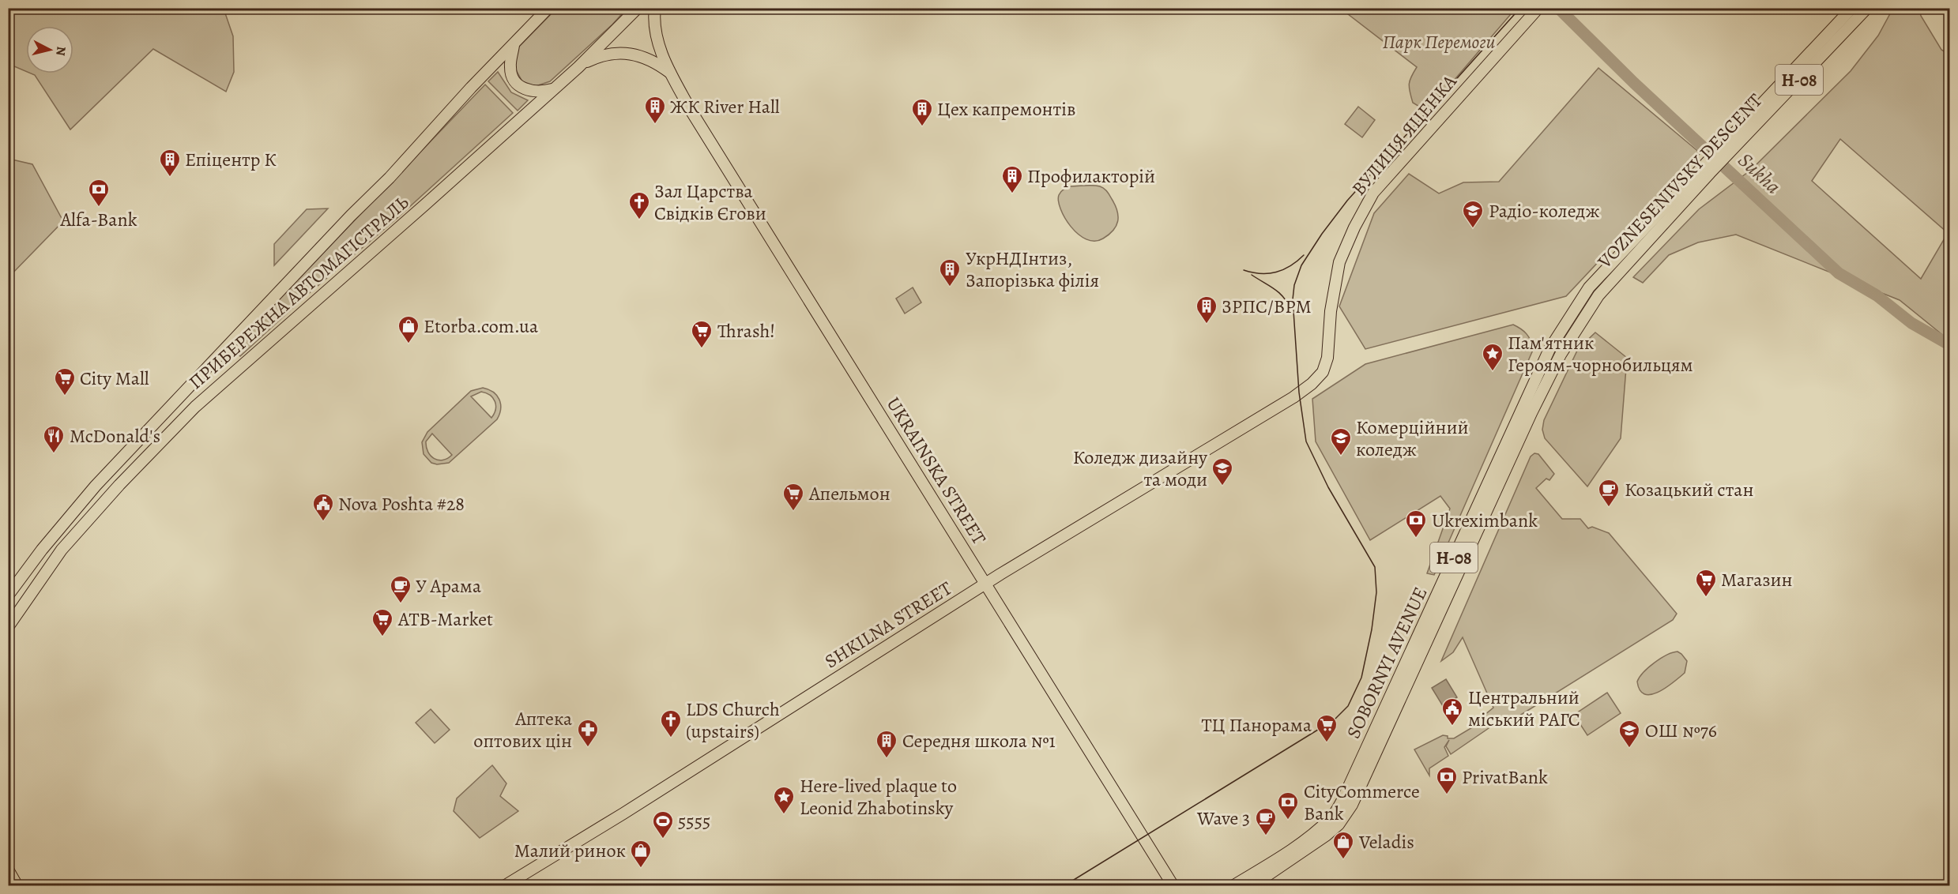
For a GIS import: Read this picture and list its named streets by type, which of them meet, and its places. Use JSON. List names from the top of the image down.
{
  "streets": {
    "main road": [
      "Н-08",
      "ВУЛИЦЯ ЯЦЕНКА",
      "VOZNESENIVSKY DESCENT",
      "ПРИБЕРЕЖНА АВТОМАГІСТРАЛЬ",
      "UKRAINSKA STREET",
      "SHKILNA STREET",
      "SOBORNYI AVENUE"
    ]
  },
  "crossings": [
    ["ВУЛИЦЯ ЯЦЕНКА", "SHKILNA STREET"],
    ["VOZNESENIVSKY DESCENT", "SOBORNYI AVENUE"],
    ["ПРИБЕРЕЖНА АВТОМАГІСТРАЛЬ", "UKRAINSKA STREET"],
    ["UKRAINSKA STREET", "SHKILNA STREET"]
  ],
  "water": ["Sukha"],
  "parks": ["Парк Перемоги"],
  "places": {
    "building": [
      "ЖК River Hall",
      "Цех капремонтів",
      "Епіцентр К",
      "Профилакторій",
      "УкрНДІнтиз, Запорізька філія",
      "ЗРПС/ВРМ",
      "Середня школа №1"
    ],
    "bank": [
      "Alfa-Bank",
      "Ukreximbank",
      "PrivatBank",
      "CityCommerce Bank"
    ],
    "church": ["Зал Царства Свідків Єгови", "LDS Church (upstairs)"],
    "school or university": [
      "Радіо-коледж",
      "Комерційний коледж",
      "Коледж дизайну та моди",
      "ОШ №76"
    ],
    "shop": ["Etorba.com.ua", "Veladis", "Малий ринок"],
    "supermarket": [
      "Thrash!",
      "City Mall",
      "Апельмон",
      "Магазин",
      "ATB-Market",
      "ТЦ Панорама"
    ],
    "place": ["Пам'ятник Героям-чорнобильцям", "Here-lived plaque to Leonid Zhabotinsky"],
    "restaurant": ["McDonald's"],
    "cafe": ["Козацький стан", "У Арама", "Wave 3"],
    "public building": ["Nova Poshta #28", "Центральний міський РАГС"],
    "pharmacy": ["Аптека оптових цін"],
    "sports": ["5555"]
  },
  "north": "right"
}
